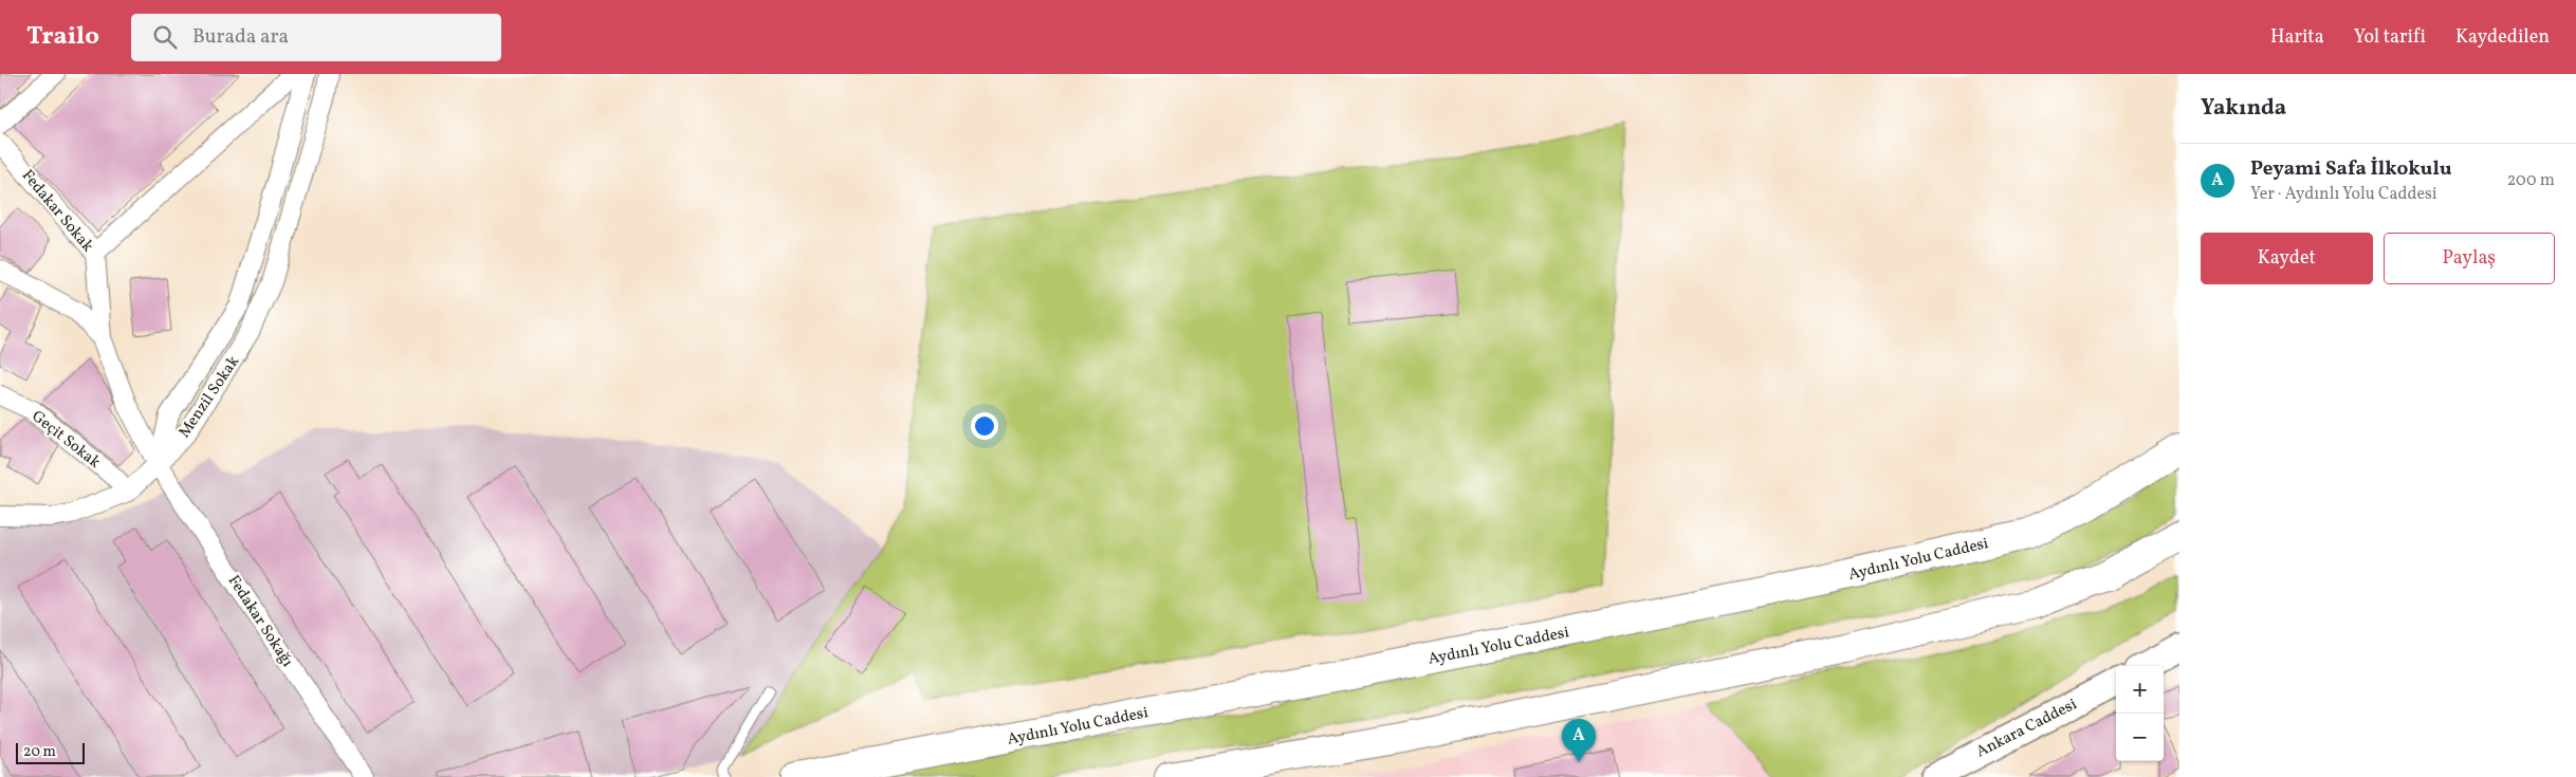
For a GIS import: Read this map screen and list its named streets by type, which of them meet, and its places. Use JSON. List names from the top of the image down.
{
  "streets": {
    "main road": ["Aydınlı Yolu Caddesi"],
    "street": [
      "Fedakar Sokak",
      "Menzil Sokak",
      "Geçit Sokak",
      "Fedakar Sokağı",
      "Ankara Caddesi"
    ]
  },
  "crossings": [
    ["Fedakar Sokak", "Menzil Sokak"],
    ["Fedakar Sokak", "Fedakar Sokağı"],
    ["Menzil Sokak", "Fedakar Sokağı"]
  ],
  "scale_bar": "20 m",
  "page": {
    "header": "Trailo",
    "search": "Burada ara",
    "nav": ["Harita", "Yol tarifi", "Kaydedilen"],
    "heading": "Yakında",
    "list": [
      {
        "mark": "A",
        "name": "Peyami Safa İlkokulu",
        "note": "Yer · Aydınlı Yolu Caddesi",
        "value": "200 m"
      }
    ],
    "buttons": ["Kaydet", "Paylaş"],
    "map_buttons": ["+", "−"],
    "pins": "A",
    "scale": "20 m"
  }
}
